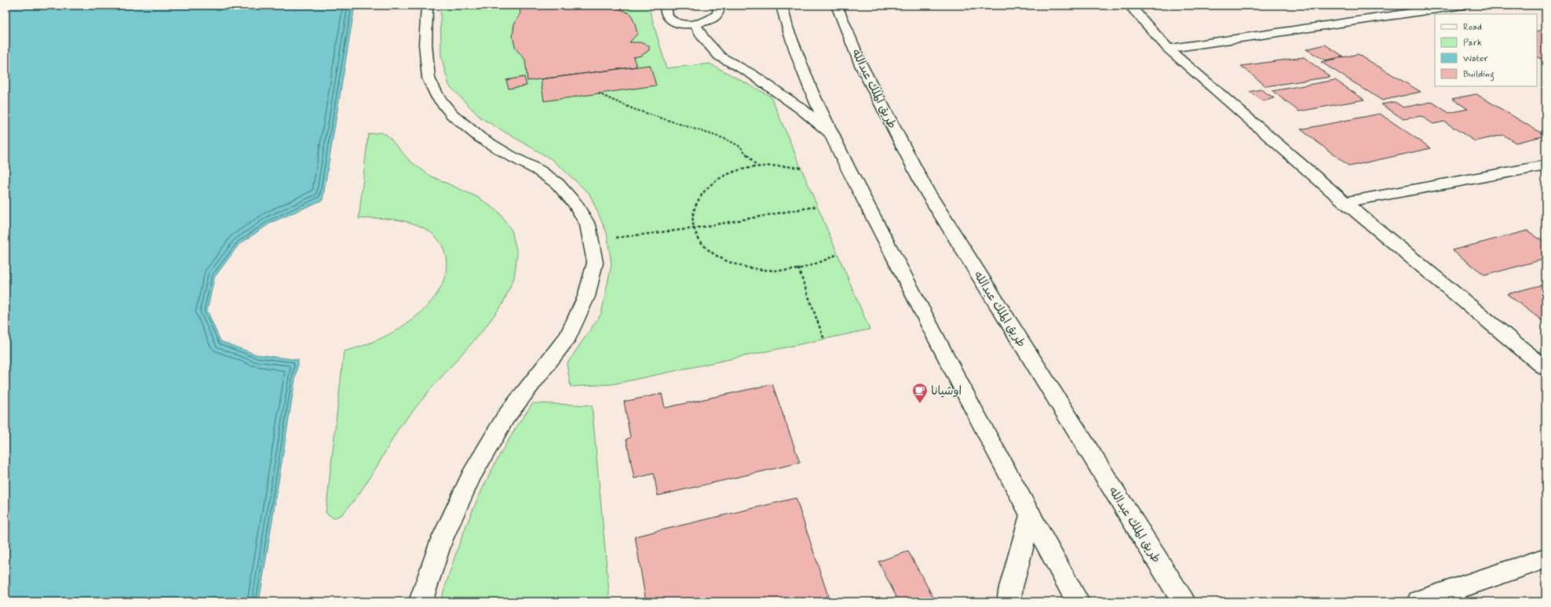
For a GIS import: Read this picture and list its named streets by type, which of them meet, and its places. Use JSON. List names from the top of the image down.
{
  "streets": {
    "street": ["طريق الملك عبدالله"]
  },
  "places": {
    "cafe": ["اوشيانا"]
  },
  "legend": [
    "Road",
    "Park",
    "Water",
    "Building"
  ]
}
